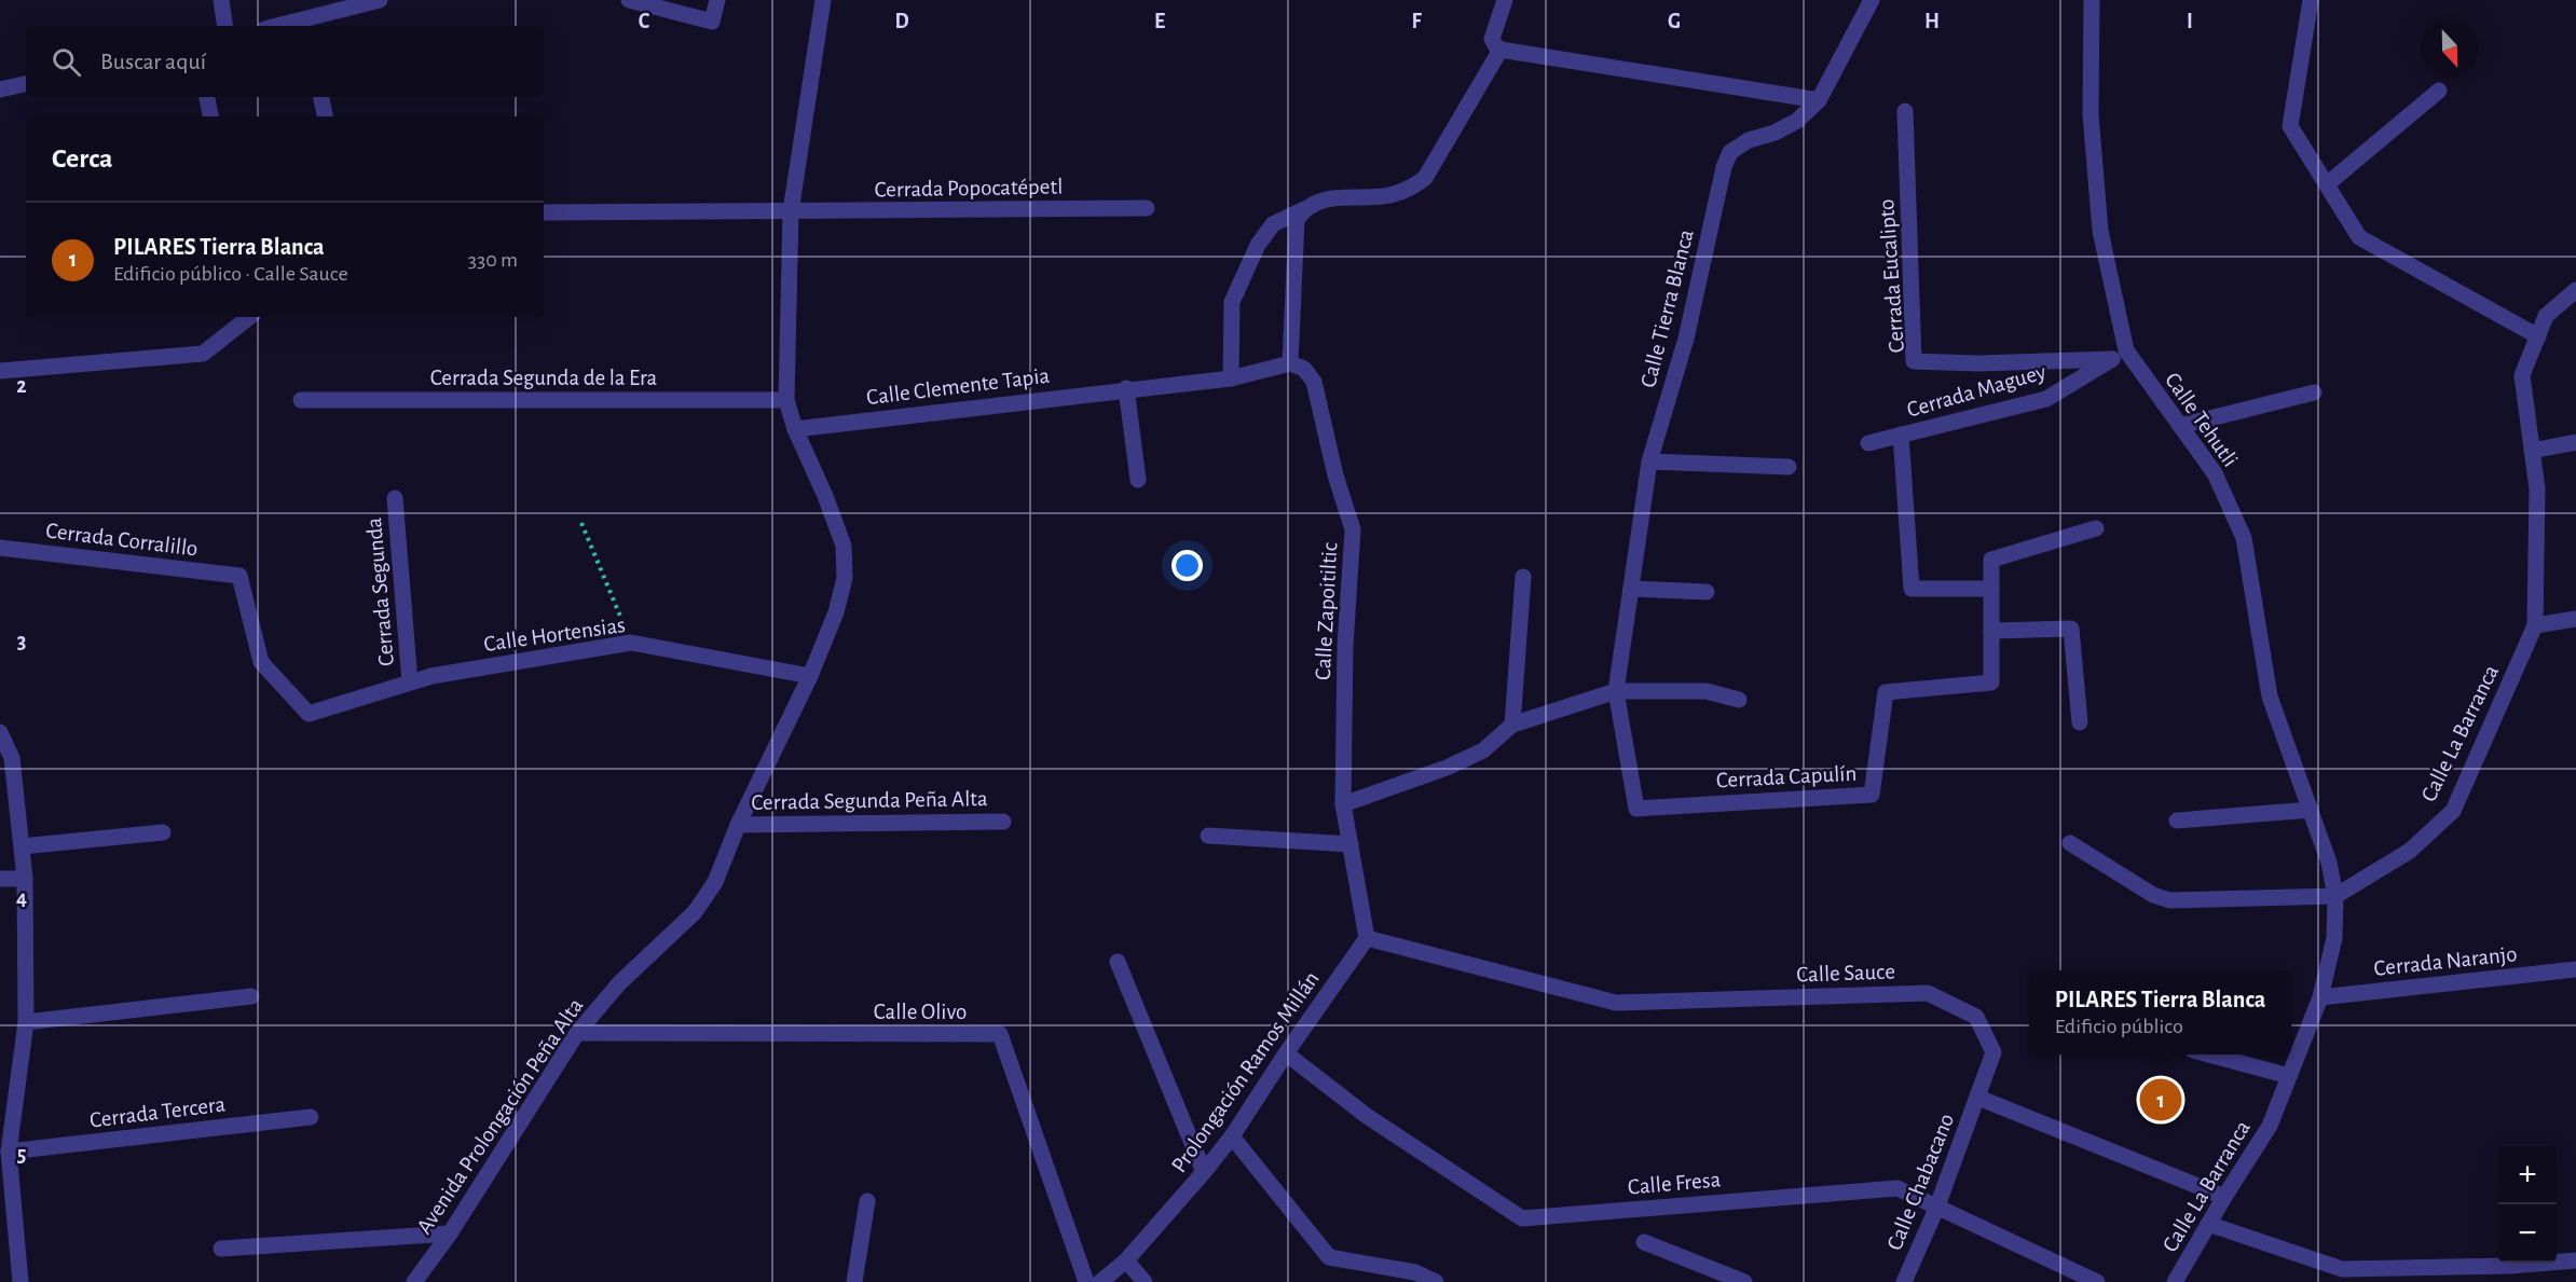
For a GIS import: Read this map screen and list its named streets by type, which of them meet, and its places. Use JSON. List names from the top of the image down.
{
  "streets": {
    "street": [
      "Cerrada Popocatépetl",
      "Cerrada Eucalipto",
      "Calle Tierra Blanca",
      "Cerrada Segunda de la Era",
      "Calle Clemente Tapia",
      "Cerrada Maguey",
      "Calle Tehutli",
      "Cerrada Corralillo",
      "Cerrada Segunda",
      "Calle Zapoitiltic",
      "Calle Hortensias",
      "Calle La Barranca",
      "Cerrada Capulín",
      "Cerrada Segunda Peña Alta",
      "Cerrada Naranjo",
      "Calle Sauce",
      "Calle Olivo",
      "Prolongación Ramos Millán",
      "Cerrada Tercera",
      "Avenida Prolongación Peña Alta",
      "Calle Chabacano",
      "Calle Fresa"
    ]
  },
  "crossings": [
    ["Cerrada Popocatépetl", "Avenida Prolongación Peña Alta"],
    ["Cerrada Eucalipto", "Cerrada Maguey"],
    ["Cerrada Eucalipto", "Calle Tehutli"],
    ["Calle Tierra Blanca", "Cerrada Capulín"],
    ["Cerrada Segunda de la Era", "Avenida Prolongación Peña Alta"],
    ["Calle Clemente Tapia", "Avenida Prolongación Peña Alta"],
    ["Cerrada Maguey", "Calle Tehutli"],
    ["Calle Tehutli", "Calle La Barranca"],
    ["Cerrada Corralillo", "Calle Hortensias"],
    ["Cerrada Segunda", "Calle Hortensias"],
    ["Calle Zapoitiltic", "Calle Sauce"],
    ["Calle Zapoitiltic", "Prolongación Ramos Millán"],
    ["Calle Hortensias", "Avenida Prolongación Peña Alta"],
    ["Calle La Barranca", "Cerrada Naranjo"],
    ["Cerrada Segunda Peña Alta", "Avenida Prolongación Peña Alta"],
    ["Calle Sauce", "Prolongación Ramos Millán"],
    ["Calle Sauce", "Calle Chabacano"],
    ["Calle Olivo", "Avenida Prolongación Peña Alta"],
    ["Prolongación Ramos Millán", "Calle Fresa"],
    ["Calle Chabacano", "Calle Fresa"]
  ],
  "north": "bottom",
  "page": {
    "search": "Buscar aquí",
    "heading": "Cerca",
    "list": [
      {
        "mark": "1",
        "name": "PILARES Tierra Blanca",
        "note": "Edificio público · Calle Sauce",
        "value": "330 m"
      }
    ],
    "popup": ["PILARES Tierra Blanca", "Edificio público"],
    "pins": "1",
    "map_buttons": ["+", "−"]
  },
  "grid": {
    "columns": [
      "C",
      "D",
      "E",
      "F",
      "G",
      "H",
      "I"
    ],
    "rows": [
      "2",
      "3",
      "4",
      "5"
    ]
  }
}
